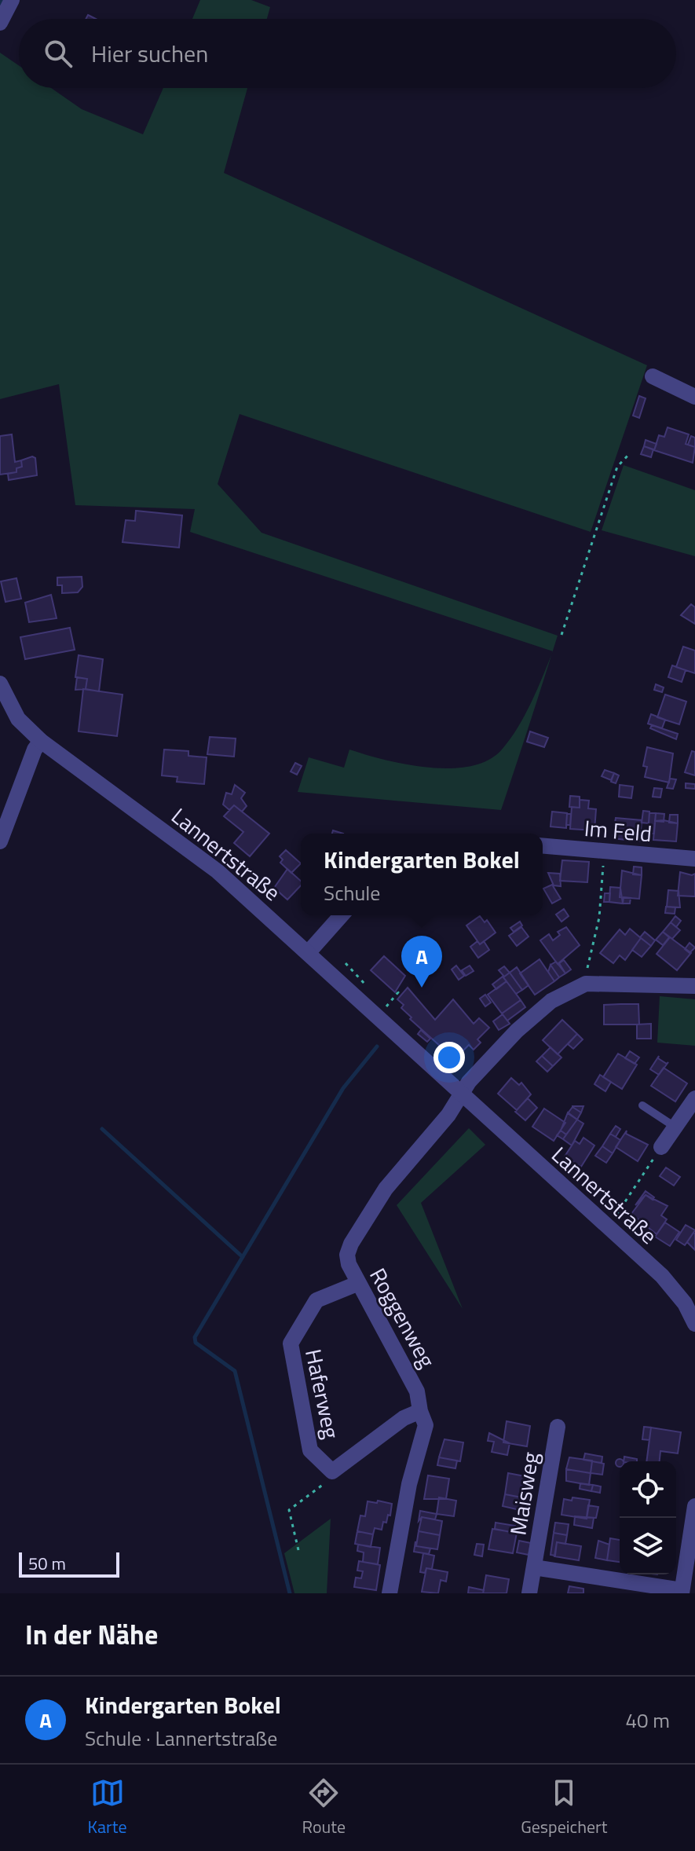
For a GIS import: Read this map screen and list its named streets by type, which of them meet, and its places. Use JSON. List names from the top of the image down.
{
  "streets": {
    "street": [
      "Im Feld",
      "Lannertstraße",
      "Roggenweg",
      "Haferweg",
      "Maisweg"
    ]
  },
  "crossings": [
    ["Lannertstraße", "Roggenweg"],
    ["Roggenweg", "Haferweg"]
  ],
  "scale_bar": "50 m",
  "page": {
    "search": "Hier suchen",
    "popup": ["Kindergarten Bokel", "Schule"],
    "pins": "A",
    "scale": "50 m",
    "heading": "In der Nähe",
    "list": [
      {
        "mark": "A",
        "name": "Kindergarten Bokel",
        "note": "Schule · Lannertstraße",
        "value": "40 m"
      }
    ],
    "nav": ["Karte", "Route", "Gespeichert"]
  }
}
